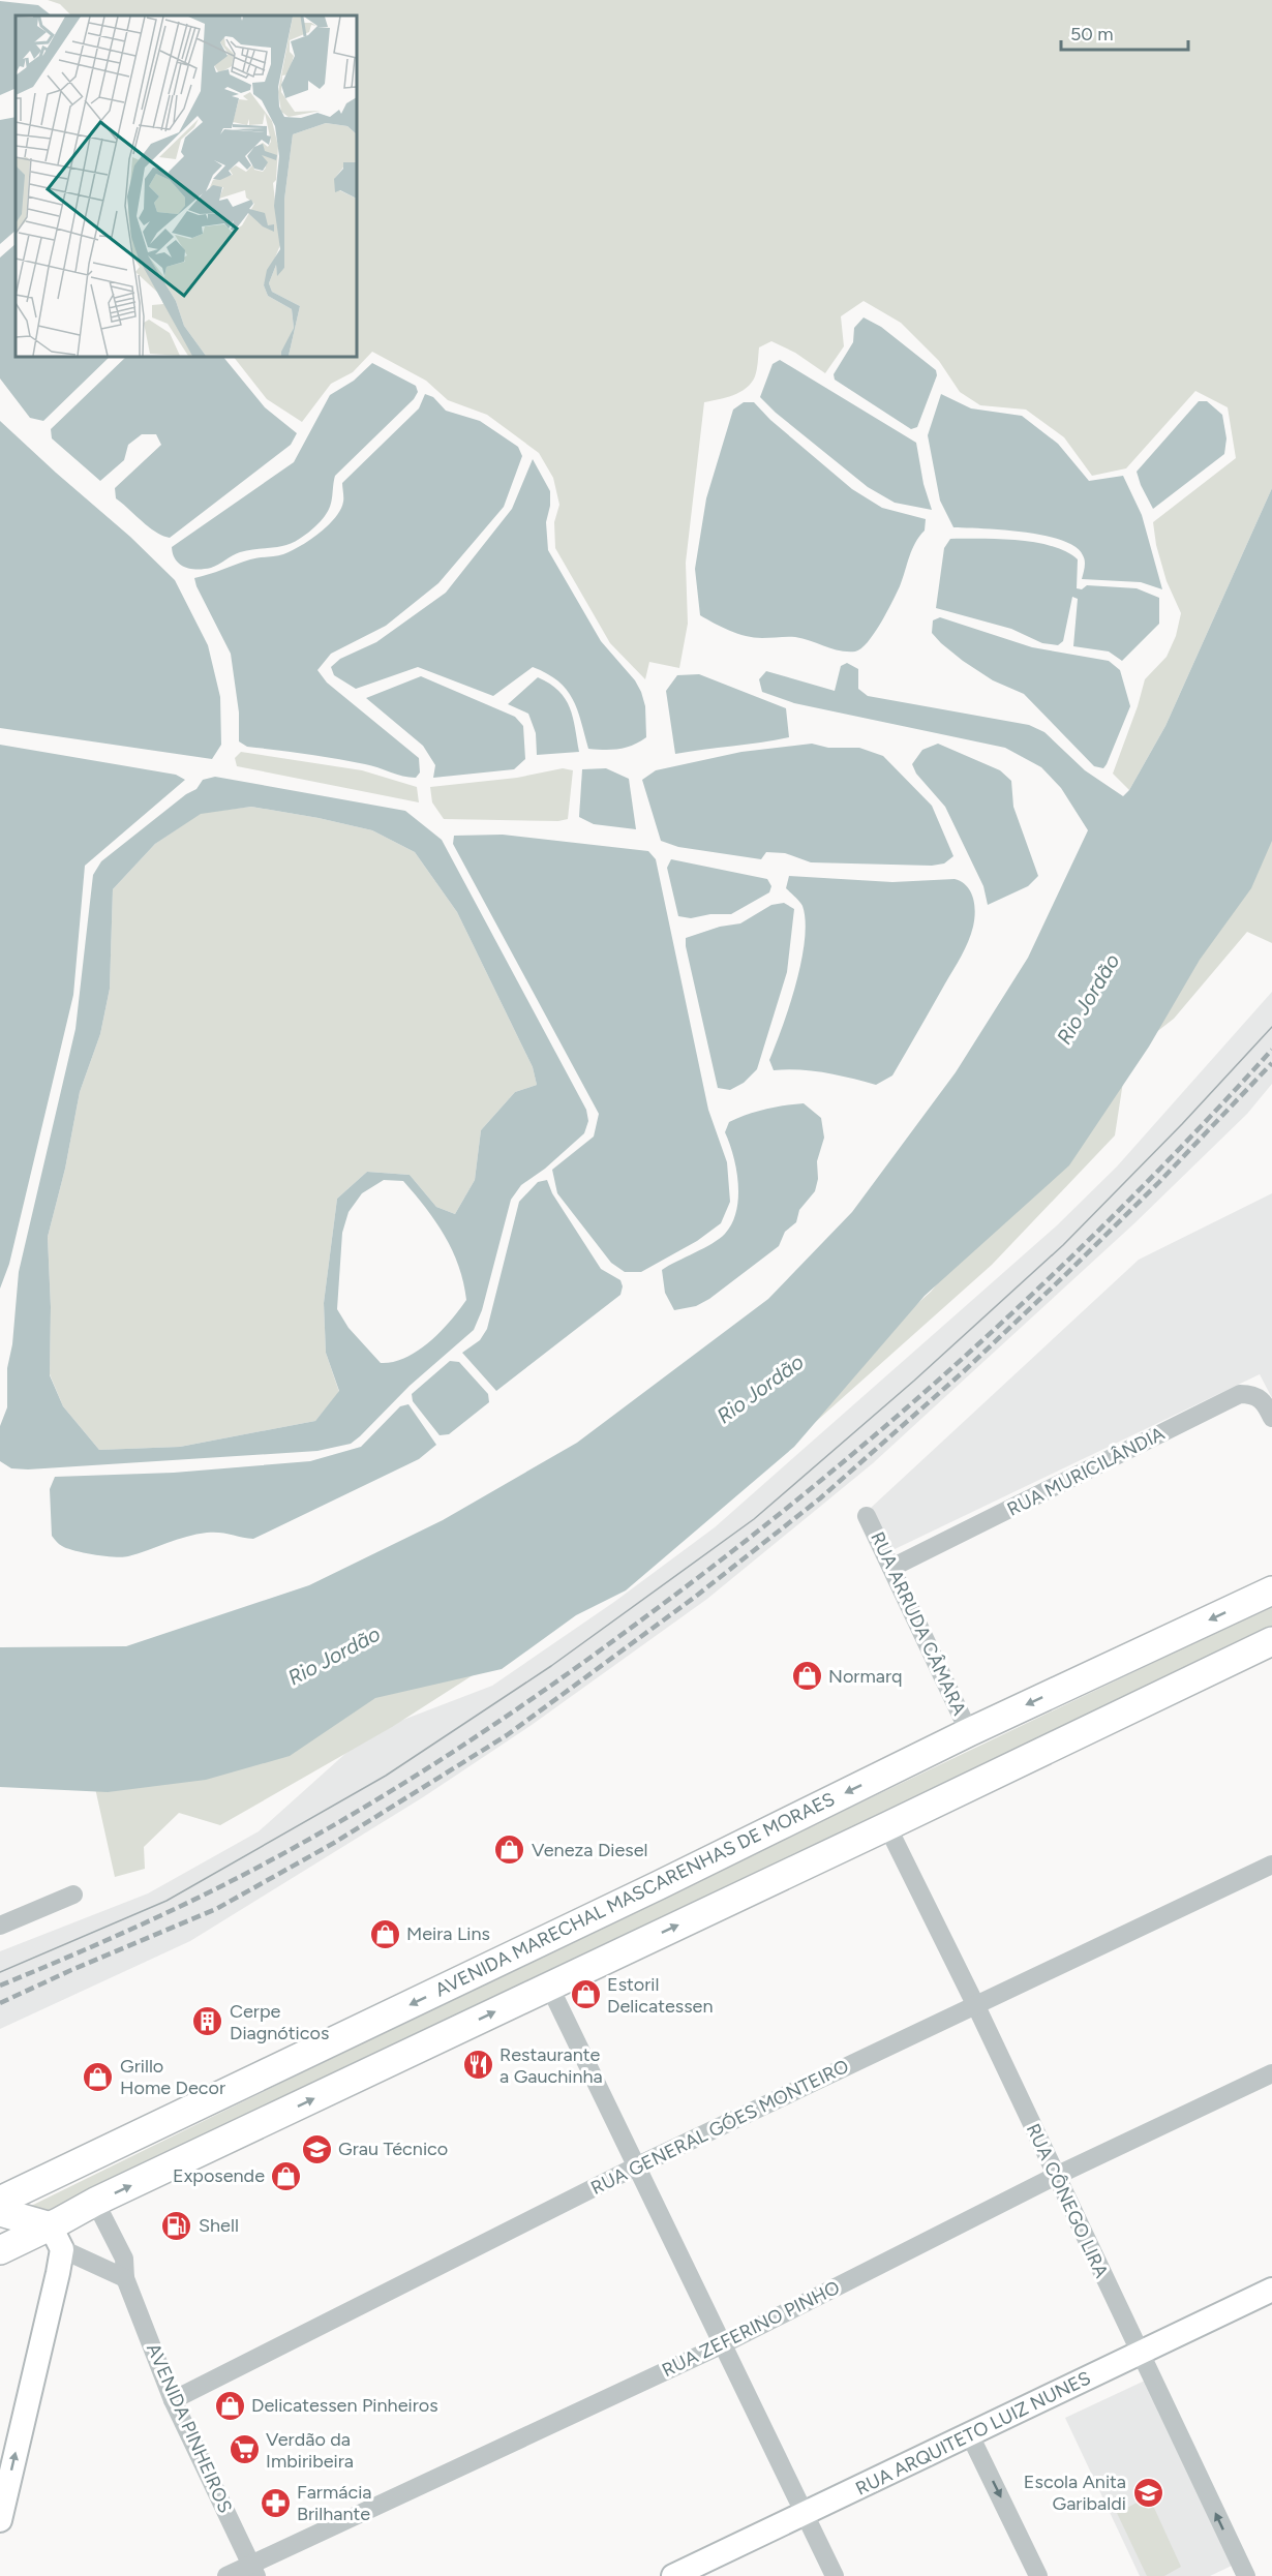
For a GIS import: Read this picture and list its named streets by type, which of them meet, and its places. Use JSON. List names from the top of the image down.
{
  "streets": {
    "highway": ["AVENIDA MARECHAL MASCARENHAS DE MORAES"],
    "main road": ["RUA ARQUITETO LUIZ NUNES"],
    "street": [
      "RUA MURICILÂNDIA",
      "RUA ARRUDA CÂMARA",
      "RUA GENERAL GÓES MONTEIRO",
      "RUA CÔNEGO LIRA",
      "RUA ZEFERINO PINHO",
      "AVENIDA PINHEIROS"
    ]
  },
  "crossings": [
    ["RUA MURICILÂNDIA", "RUA ARRUDA CÂMARA"],
    ["RUA ARRUDA CÂMARA", "AVENIDA MARECHAL MASCARENHAS DE MORAES"],
    ["RUA GENERAL GÓES MONTEIRO", "RUA CÔNEGO LIRA"],
    ["RUA GENERAL GÓES MONTEIRO", "AVENIDA PINHEIROS"],
    ["RUA CÔNEGO LIRA", "RUA ZEFERINO PINHO"],
    ["RUA CÔNEGO LIRA", "RUA ARQUITETO LUIZ NUNES"],
    ["RUA ZEFERINO PINHO", "AVENIDA PINHEIROS"]
  ],
  "water": ["Rio Jordão"],
  "places": {
    "shop": [
      "Normarq",
      "Veneza Diesel",
      "Meira Lins",
      "Estoril Delicatessen",
      "Grillo Home Decor",
      "Exposende",
      "Delicatessen Pinheiros"
    ],
    "building": ["Cerpe Diagnóticos"],
    "restaurant": ["Restaurante a Gauchinha"],
    "school or university": ["Grau Técnico", "Escola Anita Garibaldi"],
    "fuel station": ["Shell"],
    "supermarket": ["Verdão da Imbiribeira"],
    "pharmacy": ["Farmácia Brilhante"]
  },
  "scale_bar": "50 m"
}
